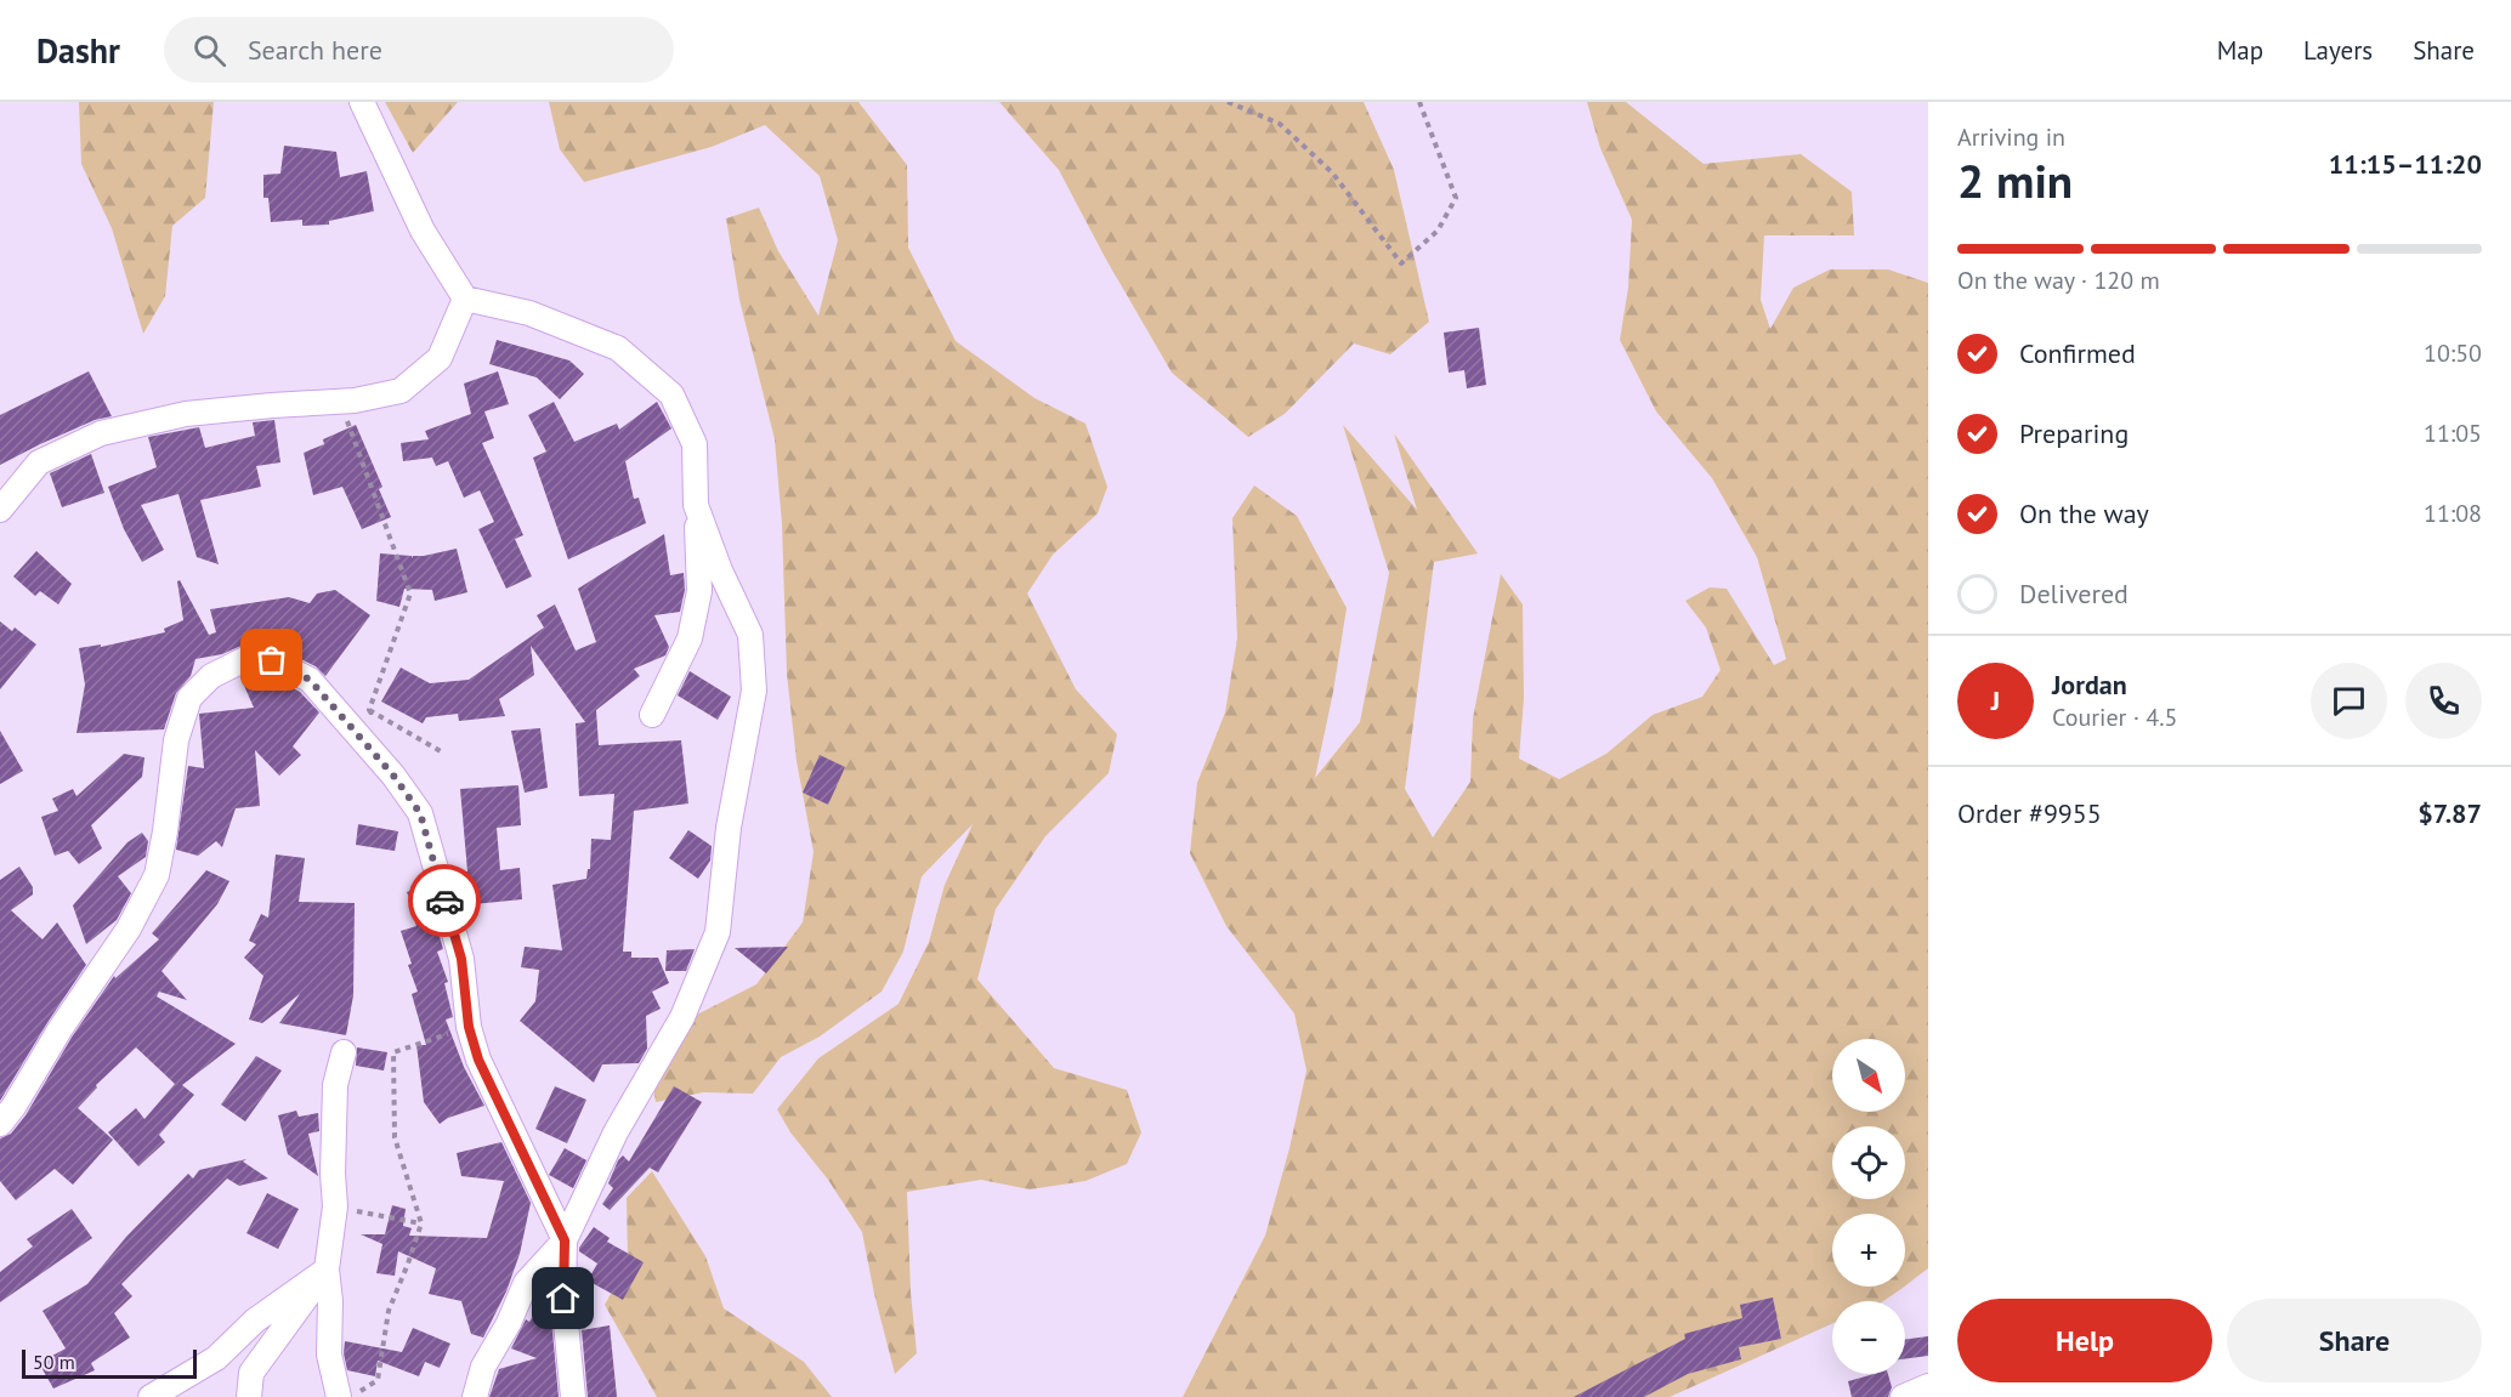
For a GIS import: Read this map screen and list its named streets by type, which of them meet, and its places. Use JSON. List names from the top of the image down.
{
  "scale_bar": "50 m",
  "north": "bottom right",
  "page": {
    "header": "Dashr",
    "search": "Search here",
    "nav": ["Map", "Layers", "Share"],
    "heading": ["2 min", "Arriving in", "11:15–11:20"],
    "panel": [
      "Jordan",
      "Courier · 4.5",
      "Order #9955",
      "$7.87"
    ],
    "bar": "On the way · 120 m",
    "list": [
      ["Confirmed", "10:50"],
      ["Preparing", "11:05"],
      ["On the way", "11:08"],
      "Delivered"
    ],
    "round": "J",
    "map_buttons": ["+", "−"],
    "buttons": ["Help", "Share"],
    "scale": "50 m"
  }
}
